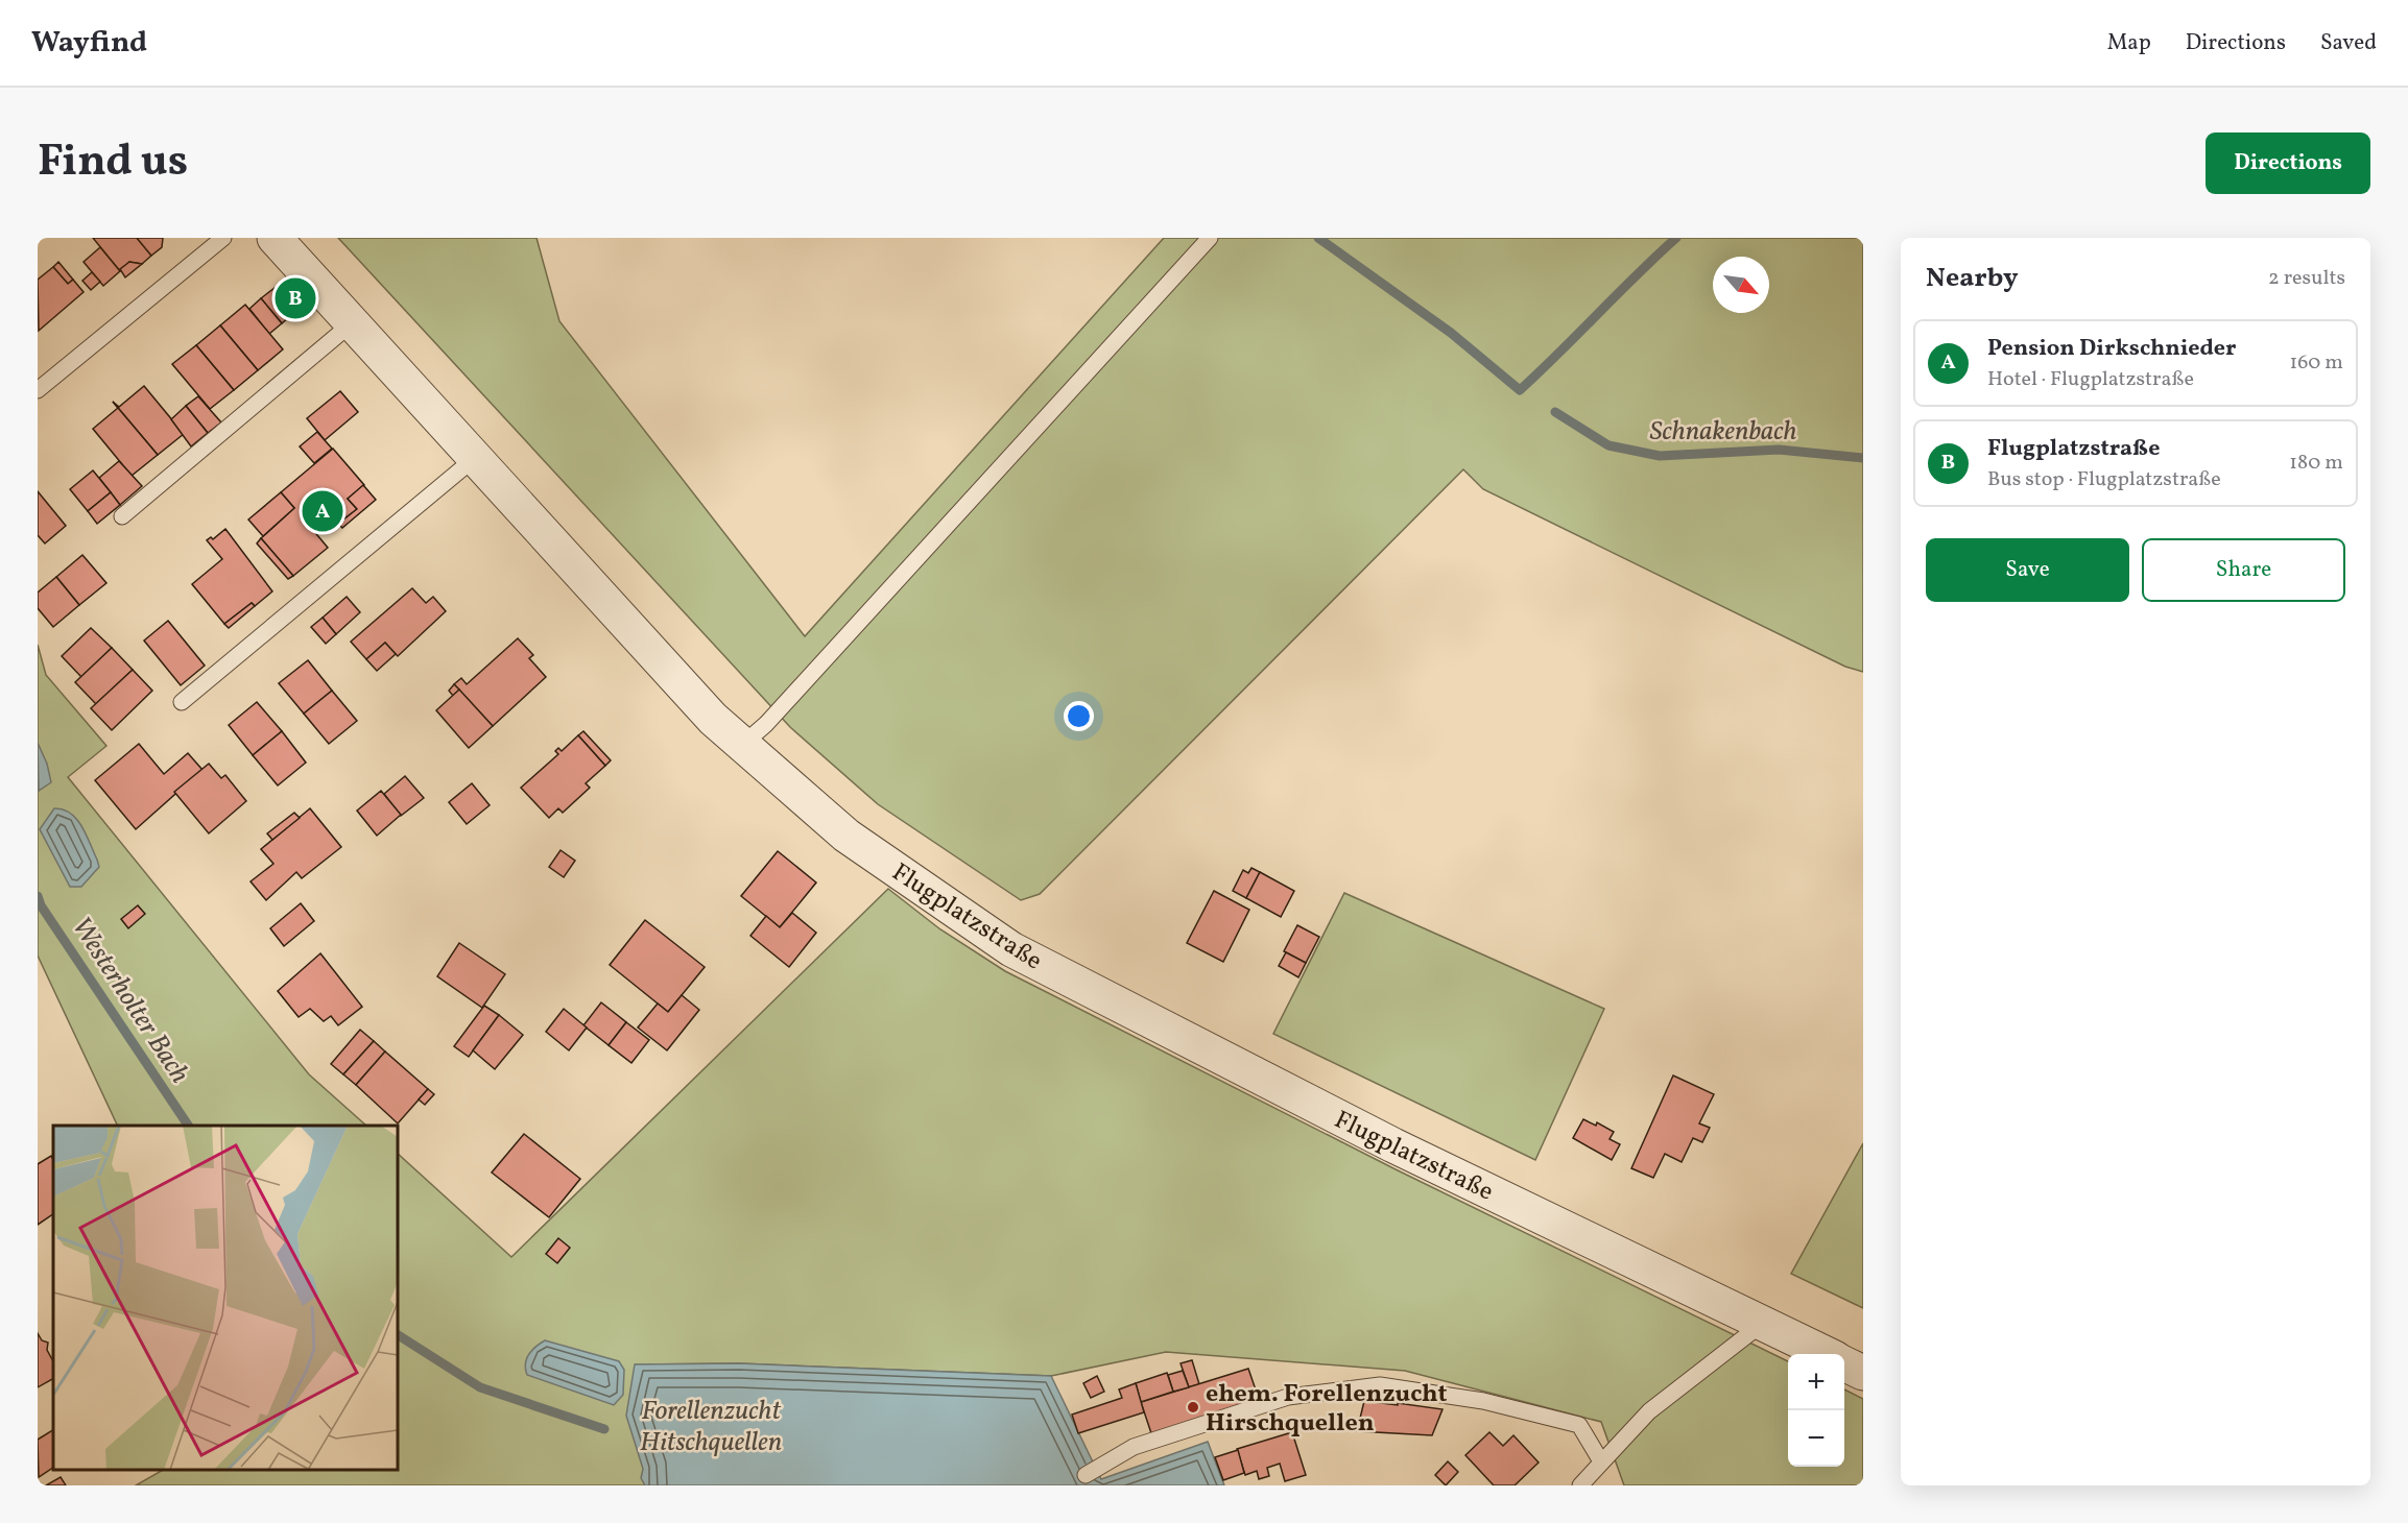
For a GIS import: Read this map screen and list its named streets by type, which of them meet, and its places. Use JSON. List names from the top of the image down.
{
  "streets": {
    "street": ["Flugplatzstraße"]
  },
  "water": ["Schnakenbach", "Westerholter Bach", "Forellenzucht Hitschquellen"],
  "places": ["ehem. Forellenzucht Hirschquellen"],
  "north": "bottom right",
  "page": {
    "header": "Wayfind",
    "nav": ["Map", "Directions", "Saved"],
    "title": "Find us",
    "buttons": [
      "Directions",
      ["Save", "Share"]
    ],
    "heading": ["Nearby", "2 results"],
    "pins": ["B", "A"],
    "list": [
      {
        "mark": "A",
        "name": "Pension Dirkschnieder",
        "note": "Hotel · Flugplatzstraße",
        "value": "160 m"
      },
      {
        "mark": "B",
        "name": "Flugplatzstraße",
        "note": "Bus stop · Flugplatzstraße",
        "value": "180 m"
      }
    ],
    "map_buttons": ["+", "−"]
  }
}
